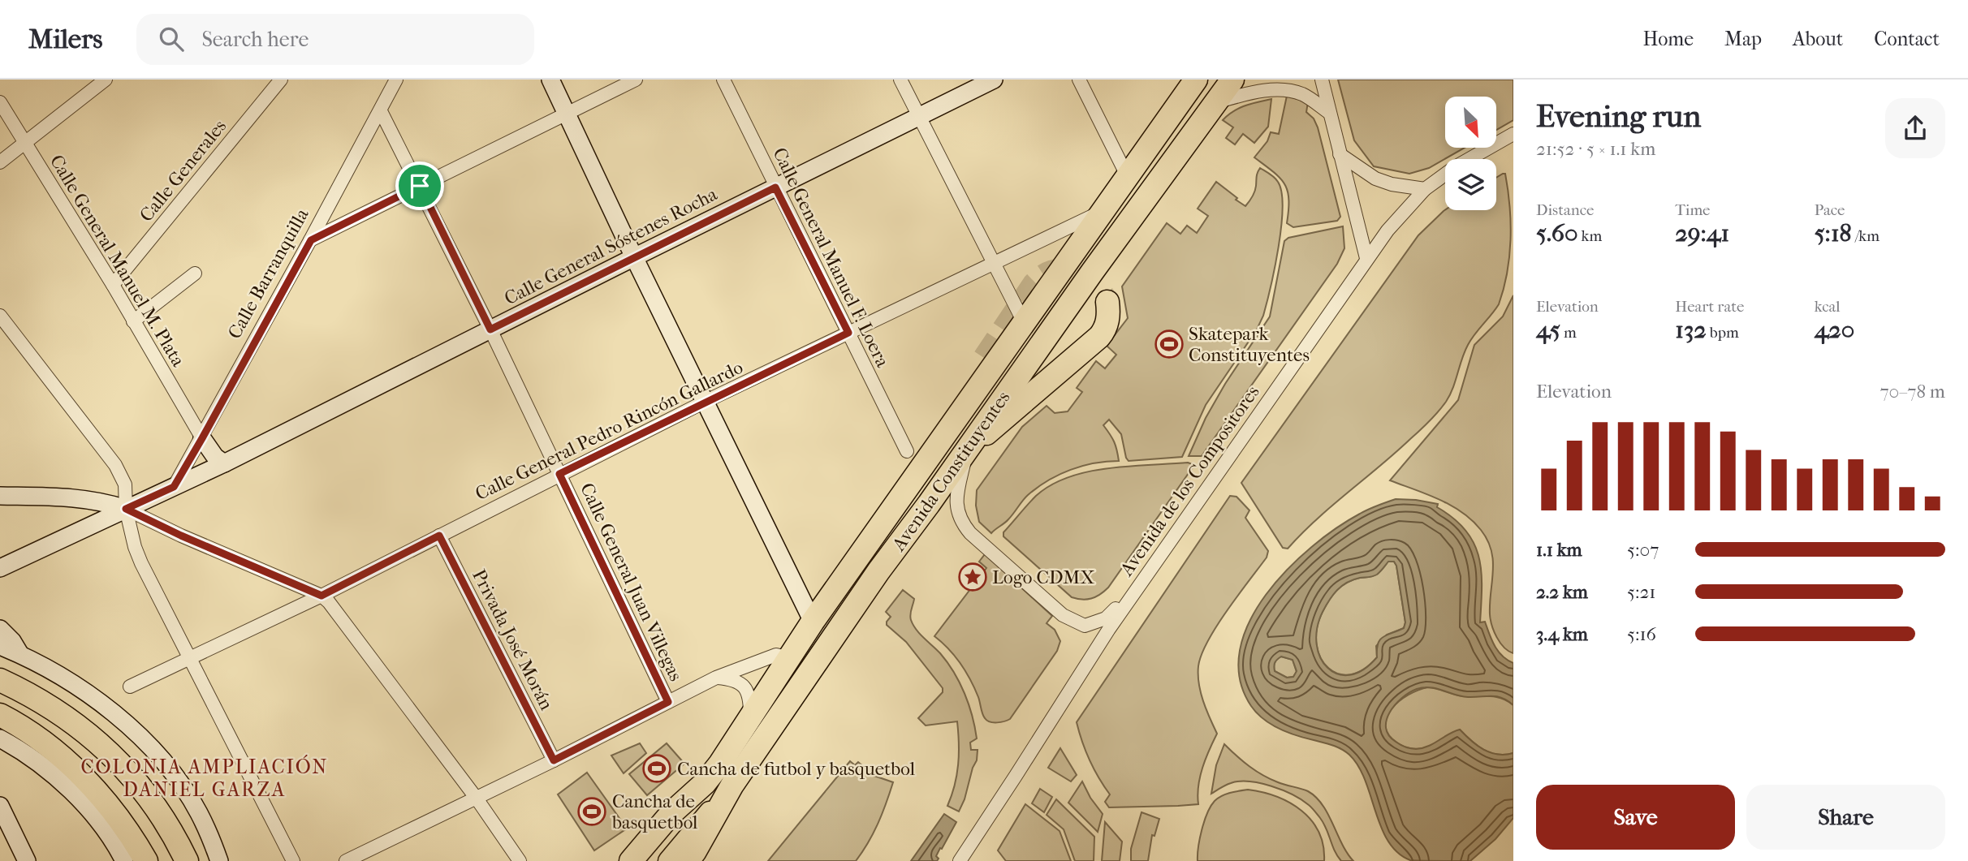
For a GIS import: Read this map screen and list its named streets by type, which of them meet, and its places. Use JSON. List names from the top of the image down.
{
  "streets": {
    "highway": ["Avenida Constituyentes"],
    "street": [
      "Calle Generales",
      "Calle General Sóstenes Rocha",
      "Calle General Manuel F. Loera",
      "Calle General Manuel M. Plata",
      "Calle Barranquilla",
      "Calle General Pedro Rincón Gallardo",
      "Avenida de los Compositores",
      "Calle General Juan Villegas",
      "Privada José Morán"
    ]
  },
  "crossings": [
    ["Calle Generales", "Calle General Manuel M. Plata"],
    ["Calle General Sóstenes Rocha", "Calle General Manuel F. Loera"],
    ["Calle General Sóstenes Rocha", "Calle Barranquilla"],
    ["Calle General Sóstenes Rocha", "Calle General Juan Villegas"],
    ["Calle General Manuel F. Loera", "Calle General Pedro Rincón Gallardo"],
    ["Calle General Manuel M. Plata", "Calle Barranquilla"],
    ["Calle Barranquilla", "Calle General Juan Villegas"],
    ["Calle General Pedro Rincón Gallardo", "Avenida Constituyentes"],
    ["Calle General Pedro Rincón Gallardo", "Calle General Juan Villegas"],
    ["Calle General Pedro Rincón Gallardo", "Privada José Morán"]
  ],
  "districts": ["COLONIA AMPLIACIÓN DANIEL GARZA"],
  "places": {
    "sports": ["Skatepark Constituyentes", "Cancha de futbol y basquetbol", "Cancha de basquetbol"],
    "place": ["Logo CDMX"]
  },
  "north": "bottom right",
  "page": {
    "header": "Milers",
    "search": "Search here",
    "nav": [
      "Home",
      "Map",
      "About",
      "Contact"
    ],
    "heading": ["Evening run", "21:52 · 5 × 1.1 km"],
    "stats": [
      ["Distance", "5.60 km"],
      ["Time", "29:41"],
      ["Pace", "5:18 /km"],
      ["Elevation", "45 m"],
      ["Heart rate", "132 bpm"],
      ["kcal", "420"]
    ],
    "chart": ["Elevation", "70–78 m"],
    "list": [
      {
        "name": "1.1 km",
        "note": "5:07"
      },
      {
        "name": "2.2 km",
        "note": "5:21"
      },
      {
        "name": "3.4 km",
        "note": "5:16"
      }
    ],
    "buttons": ["Save", "Share"]
  }
}
